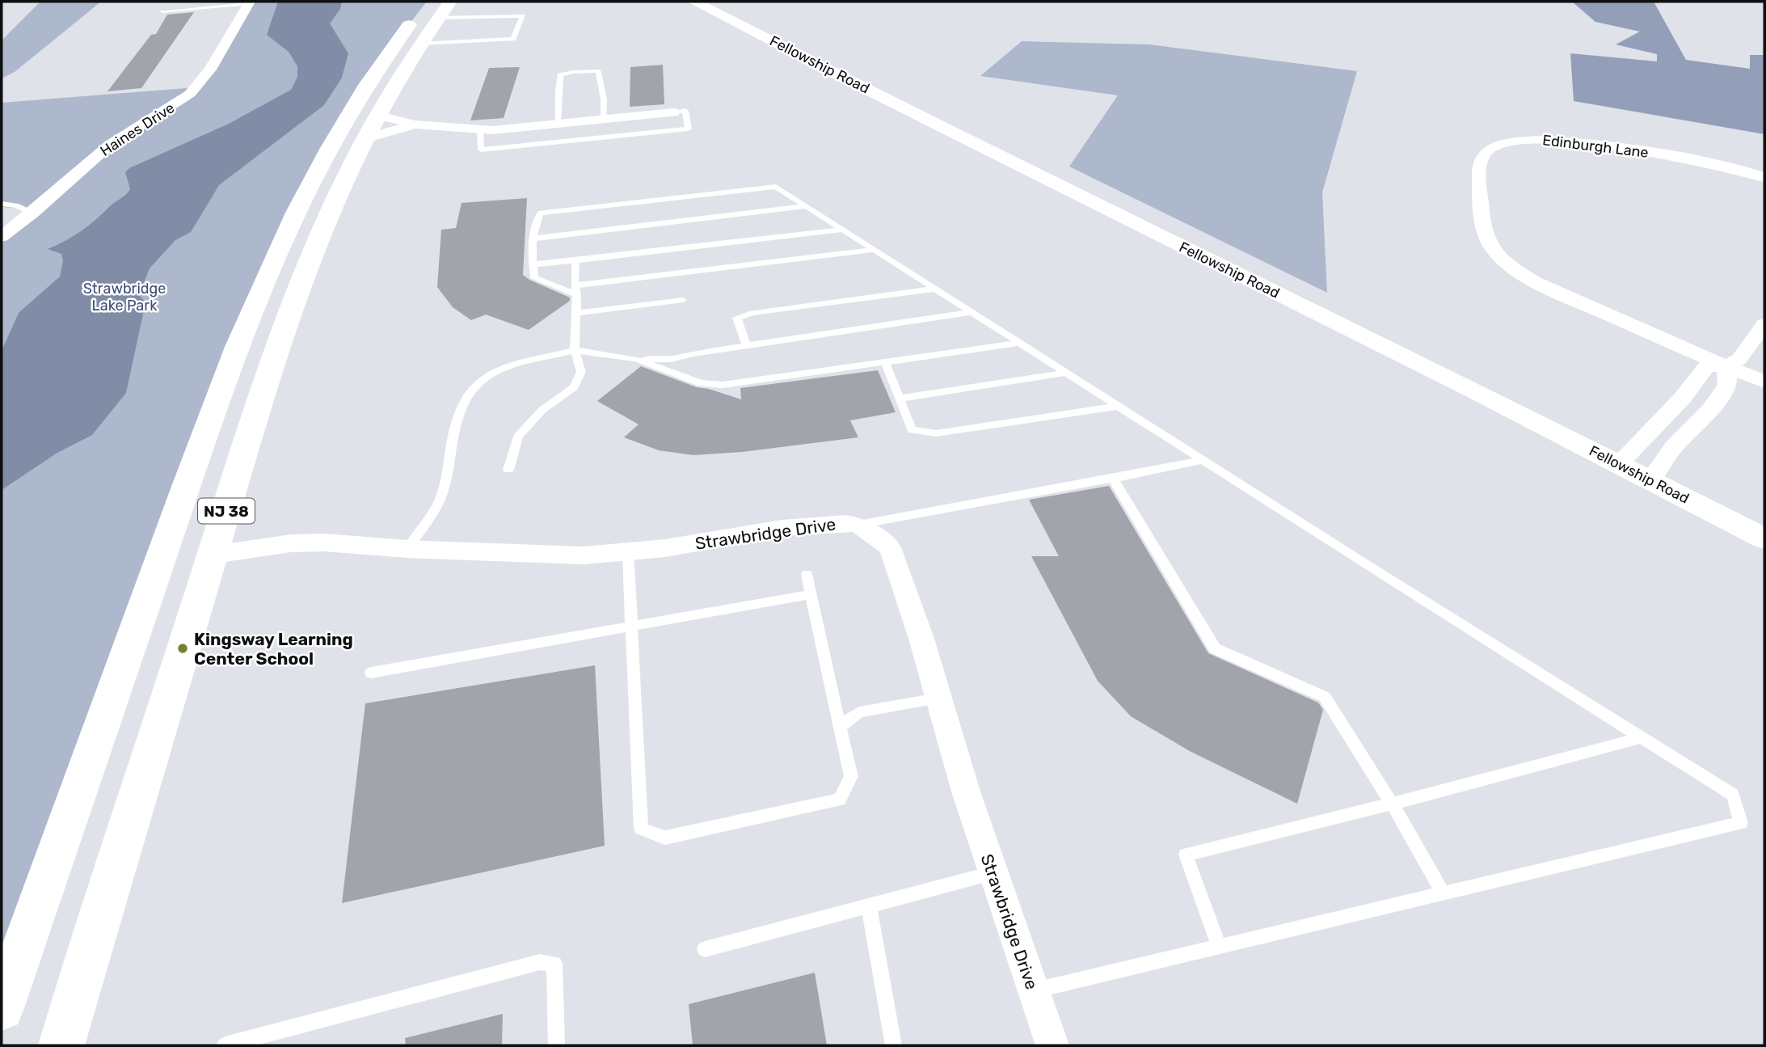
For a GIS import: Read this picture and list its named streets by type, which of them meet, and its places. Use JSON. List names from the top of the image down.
{
  "streets": {
    "highway": ["NJ 38"],
    "street": [
      "Fellowship Road",
      "Haines Drive",
      "Edinburgh Lane",
      "Strawbridge Drive"
    ]
  },
  "crossings": [
    ["NJ 38", "Strawbridge Drive"]
  ],
  "parks": ["Strawbridge Lake Park"],
  "places": ["Kingsway Learning Center School"]
}
